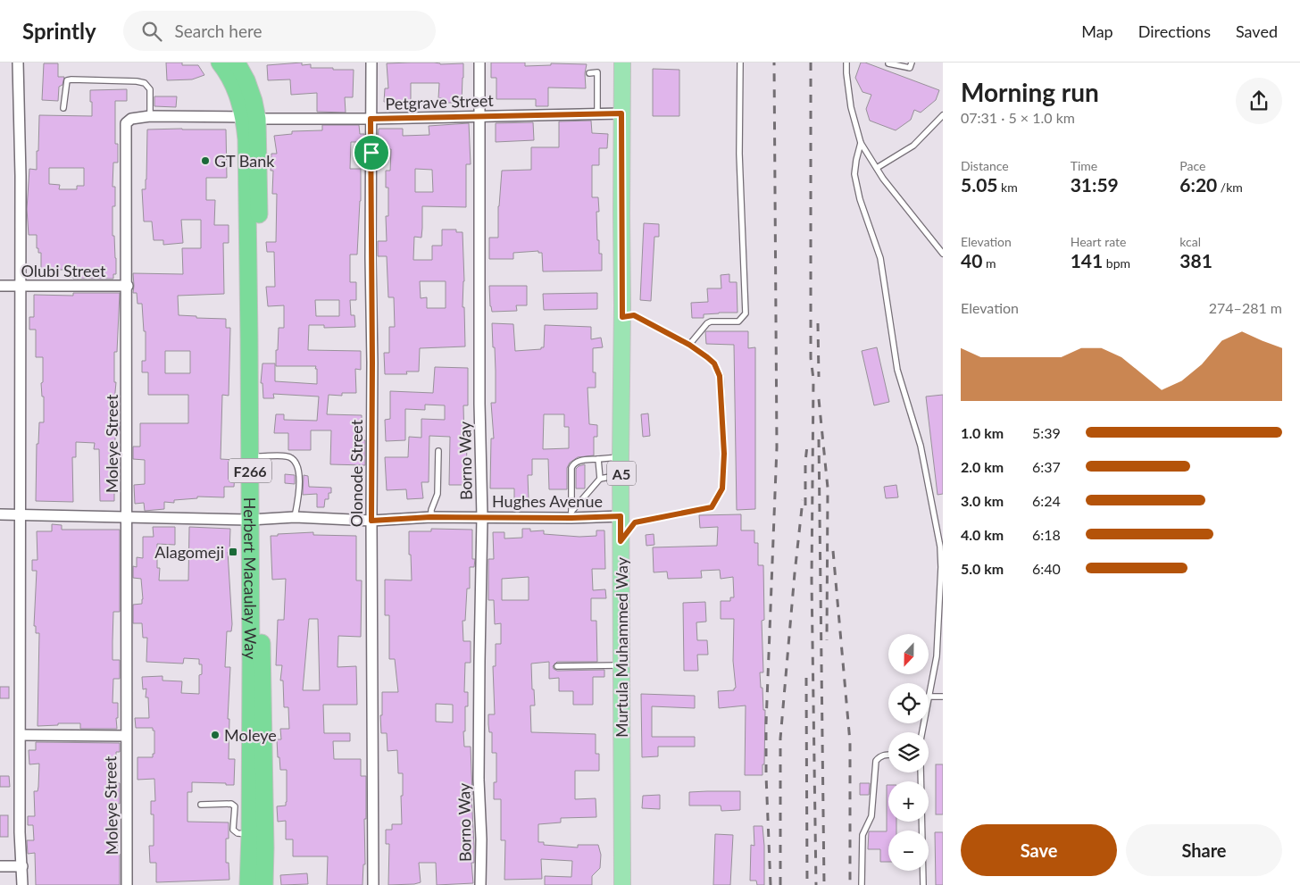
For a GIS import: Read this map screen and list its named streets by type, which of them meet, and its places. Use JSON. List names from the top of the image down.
{
  "streets": {
    "highway": ["F266", "Herbert Macaulay Way"],
    "main road": ["A5", "Murtula Muhammed Way"],
    "street": [
      "Petgrave Street",
      "Olubi Street",
      "Moleye Street",
      "Borno Way",
      "Olonode Street",
      "Hughes Avenue"
    ]
  },
  "crossings": [
    ["Petgrave Street", "Moleye Street"],
    ["Petgrave Street", "Borno Way"],
    ["Petgrave Street", "Olonode Street"],
    ["Petgrave Street", "Herbert Macaulay Way"],
    ["Petgrave Street", "Murtula Muhammed Way"],
    ["Olubi Street", "Moleye Street"],
    ["Moleye Street", "Hughes Avenue"],
    ["Moleye Street", "Herbert Macaulay Way"],
    ["Borno Way", "Hughes Avenue"],
    ["Olonode Street", "Hughes Avenue"],
    ["Hughes Avenue", "Herbert Macaulay Way"],
    ["Hughes Avenue", "Murtula Muhammed Way"]
  ],
  "places": {
    "other": ["GT Bank", "Moleye"],
    "transit": ["Alagomeji"]
  },
  "north": "bottom",
  "page": {
    "header": "Sprintly",
    "search": "Search here",
    "nav": ["Map", "Directions", "Saved"],
    "heading": ["Morning run", "07:31 · 5 × 1.0 km"],
    "stats": [
      ["Distance", "5.05 km"],
      ["Time", "31:59"],
      ["Pace", "6:20 /km"],
      ["Elevation", "40 m"],
      ["Heart rate", "141 bpm"],
      ["kcal", "381"]
    ],
    "chart": ["Elevation", "274–281 m"],
    "list": [
      {
        "name": "1.0 km",
        "note": "5:39"
      },
      {
        "name": "2.0 km",
        "note": "6:37"
      },
      {
        "name": "3.0 km",
        "note": "6:24"
      },
      {
        "name": "4.0 km",
        "note": "6:18"
      },
      {
        "name": "5.0 km",
        "note": "6:40"
      }
    ],
    "map_buttons": ["+", "−"],
    "buttons": ["Save", "Share"]
  }
}
